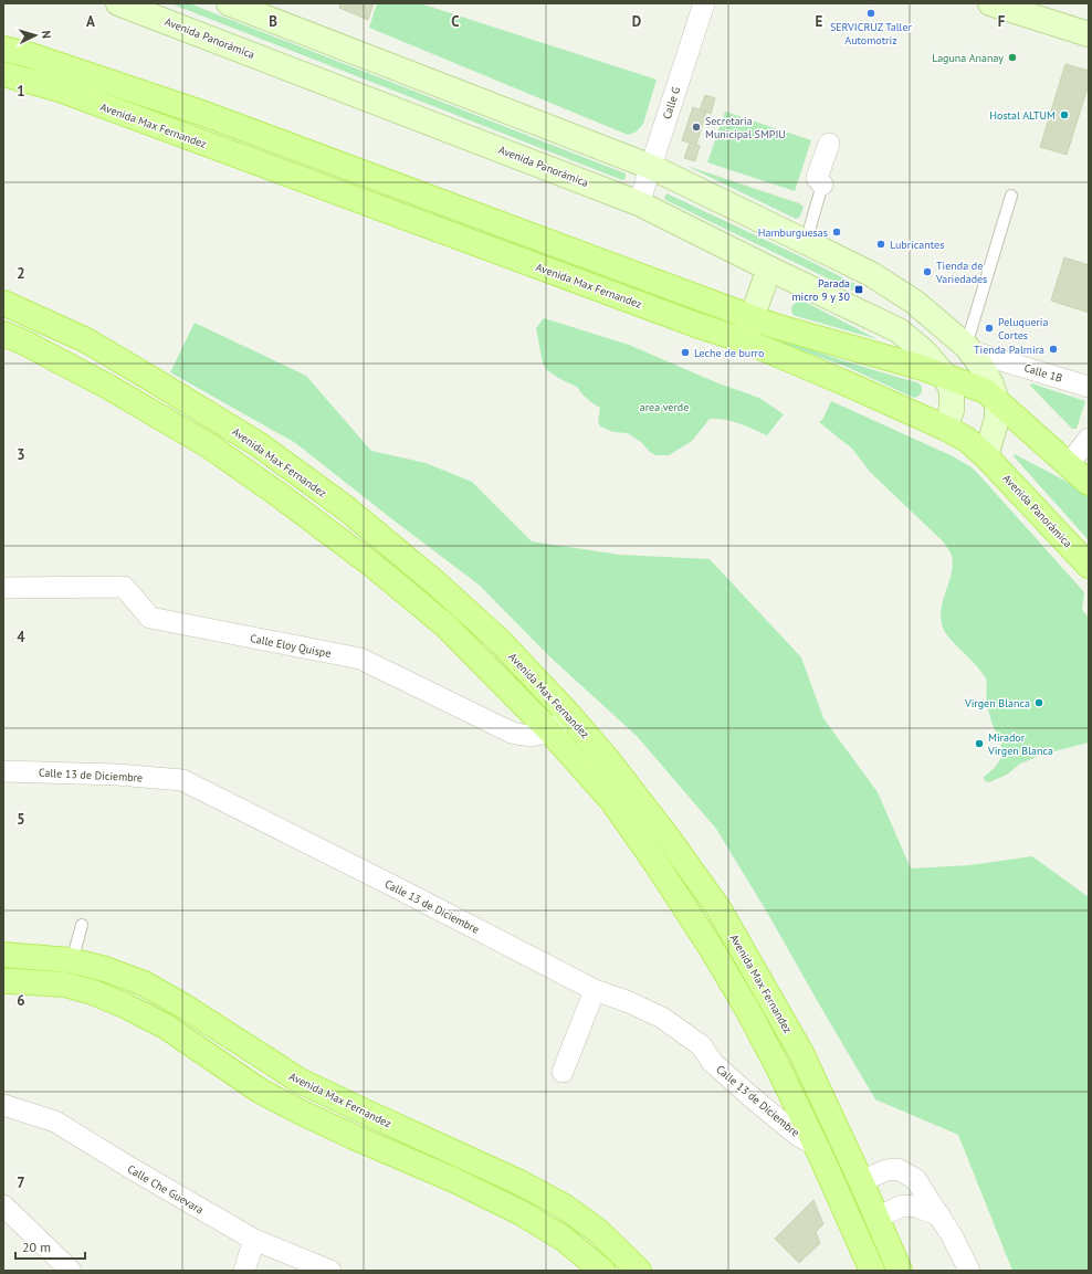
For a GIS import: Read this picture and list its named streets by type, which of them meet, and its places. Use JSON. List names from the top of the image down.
{
  "streets": {
    "main road": ["Avenida Panorámica", "Avenida Max Fernandez"],
    "street": [
      "Calle G",
      "Calle 1B",
      "Calle Eloy Quispe",
      "Calle 13 de Diciembre",
      "Calle Che Guevara"
    ]
  },
  "crossings": [
    ["Avenida Panorámica", "Calle G"],
    ["Avenida Panorámica", "Avenida Max Fernandez"],
    ["Avenida Panorámica", "Calle 1B"]
  ],
  "parks": ["area verde"],
  "places": {
    "other": [
      "SERVICRUZ Taller Automotriz",
      "Laguna Ananay",
      "Hostal ALTUM",
      "Secretaria Municipal SMPIU",
      "Hamburguesas",
      "Lubricantes",
      "Tienda de Variedades",
      "Peluqueria Cortes",
      "Tienda Palmira",
      "Leche de burro",
      "Virgen Blanca",
      "Mirador Virgen Blanca"
    ],
    "transit": ["Parada micro 9 y 30"]
  },
  "scale_bar": "20 m",
  "north": "right",
  "grid": {
    "columns": [
      "A",
      "B",
      "C",
      "D",
      "E",
      "F"
    ],
    "rows": [
      "1",
      "2",
      "3",
      "4",
      "5",
      "6",
      "7"
    ]
  }
}
